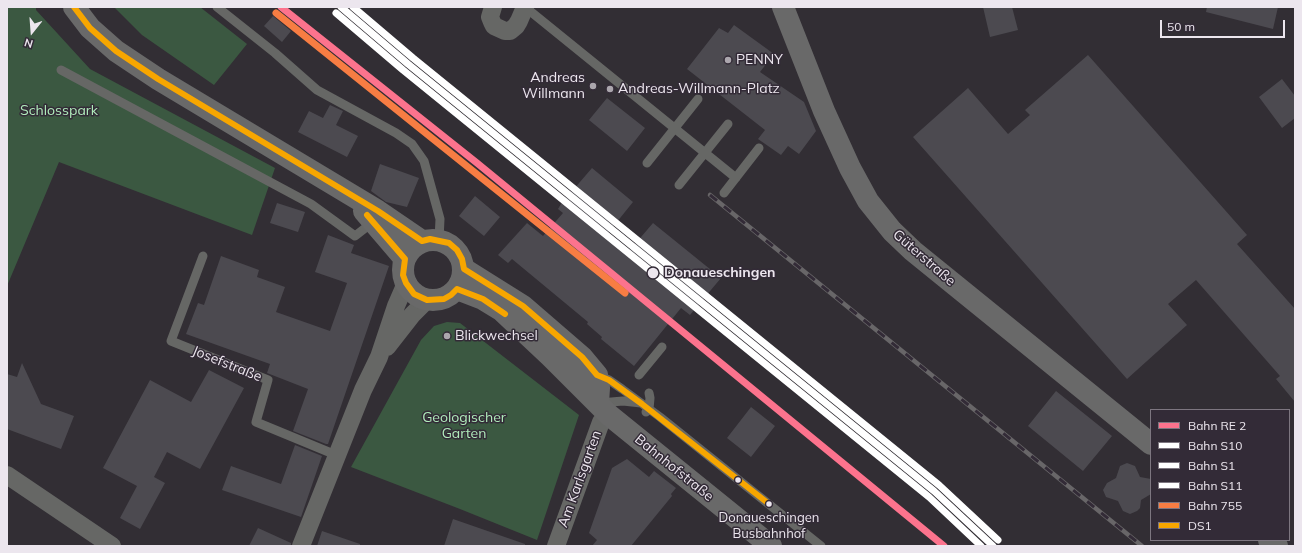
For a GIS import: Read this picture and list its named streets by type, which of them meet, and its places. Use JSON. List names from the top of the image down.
{
  "streets": {
    "main road": ["Güterstraße", "Bahnhofstraße"],
    "street": ["Am Karlsgarten"],
    "lane": ["Josefstraße"]
  },
  "crossings": [
    ["Bahnhofstraße", "Am Karlsgarten"]
  ],
  "parks": ["Schlosspark", "Geologischer Garten"],
  "places": [
    "PENNY",
    "Andreas Willmann",
    "Andreas-Willmann-Platz",
    "Donaueschingen",
    "Blickwechsel",
    "Donaueschingen Busbahnhof"
  ],
  "lines": [
    "rail line S10",
    "rail line S11",
    "transit line DS1",
    "rail line S1",
    "rail line 755"
  ],
  "legend": [
    "Bahn RE 2",
    "Bahn S10",
    "Bahn S1",
    "Bahn S11",
    "Bahn 755",
    "DS1"
  ],
  "scale_bar": "50 m",
  "north": "bottom"
}
